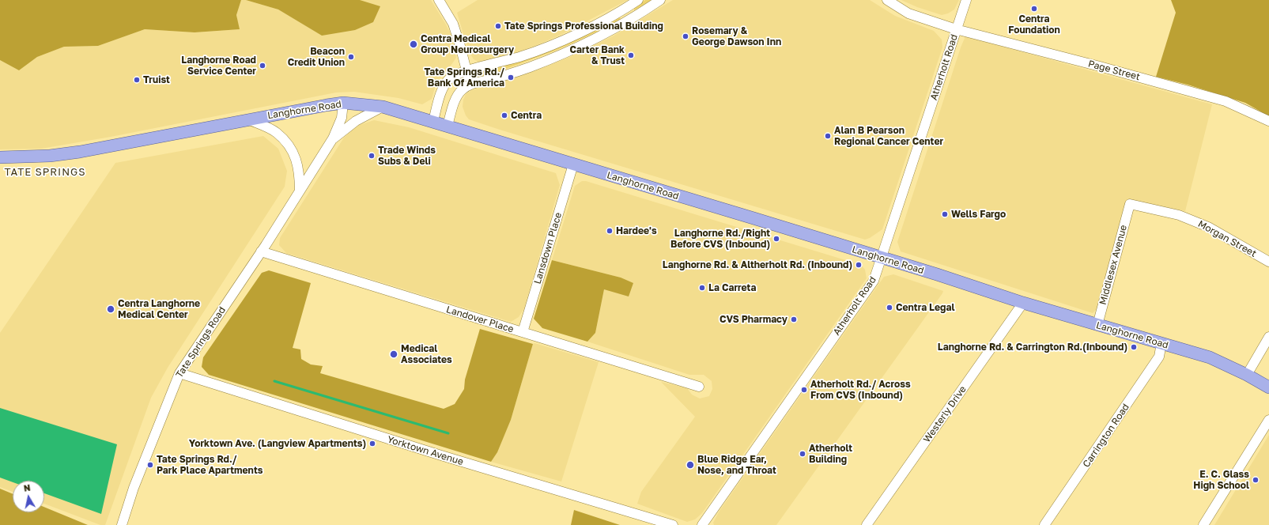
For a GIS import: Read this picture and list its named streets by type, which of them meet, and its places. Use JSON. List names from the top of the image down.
{
  "streets": {
    "main road": ["Langhorne Road"],
    "street": [
      "Atherholt Road",
      "Page Street",
      "Morgan Street",
      "Lansdown Place",
      "Middlesex Avenue",
      "Landover Place",
      "Tate Springs Road",
      "Westerly Drive",
      "Carrington Road",
      "Yorktown Avenue"
    ]
  },
  "crossings": [
    ["Atherholt Road", "Page Street"],
    ["Atherholt Road", "Langhorne Road"],
    ["Langhorne Road", "Lansdown Place"],
    ["Langhorne Road", "Middlesex Avenue"],
    ["Langhorne Road", "Tate Springs Road"],
    ["Langhorne Road", "Westerly Drive"],
    ["Langhorne Road", "Carrington Road"],
    ["Morgan Street", "Middlesex Avenue"],
    ["Lansdown Place", "Landover Place"],
    ["Landover Place", "Tate Springs Road"],
    ["Tate Springs Road", "Yorktown Avenue"]
  ],
  "districts": ["TATE SPRINGS"],
  "places": [
    "Centra Foundation",
    "Tate Springs Professional Building",
    "Rosemary & George Dawson Inn",
    "Centra Medical Group Neurosurgery",
    "Carter Bank & Trust",
    "Beacon Credit Union",
    "Langhorne Road Service Center",
    "Tate Springs Rd./ Bank Of America",
    "Truist",
    "Centra",
    "Alan B Pearson Regional Cancer Center",
    "Trade Winds Subs & Deli",
    "Wells Fargo",
    "Hardee's",
    "Langhorne Rd./Right Before CVS (Inbound)",
    "Langhorne Rd. & Altherholt Rd. (Inbound)",
    "La Carreta",
    "Centra Legal",
    "Centra Langhorne Medical Center",
    "CVS Pharmacy",
    "Langhorne Rd. & Carrington Rd.(Inbound)",
    "Medical Associates",
    "Atherholt Rd./ Across From CVS (Inbound)",
    "Yorktown Ave. (Langview Apartments)",
    "Atherholt Building",
    "Tate Springs Rd./ Park Place Apartments",
    "Blue Ridge Ear, Nose, and Throat",
    "E. C. Glass High School"
  ],
  "north": "top"
}
